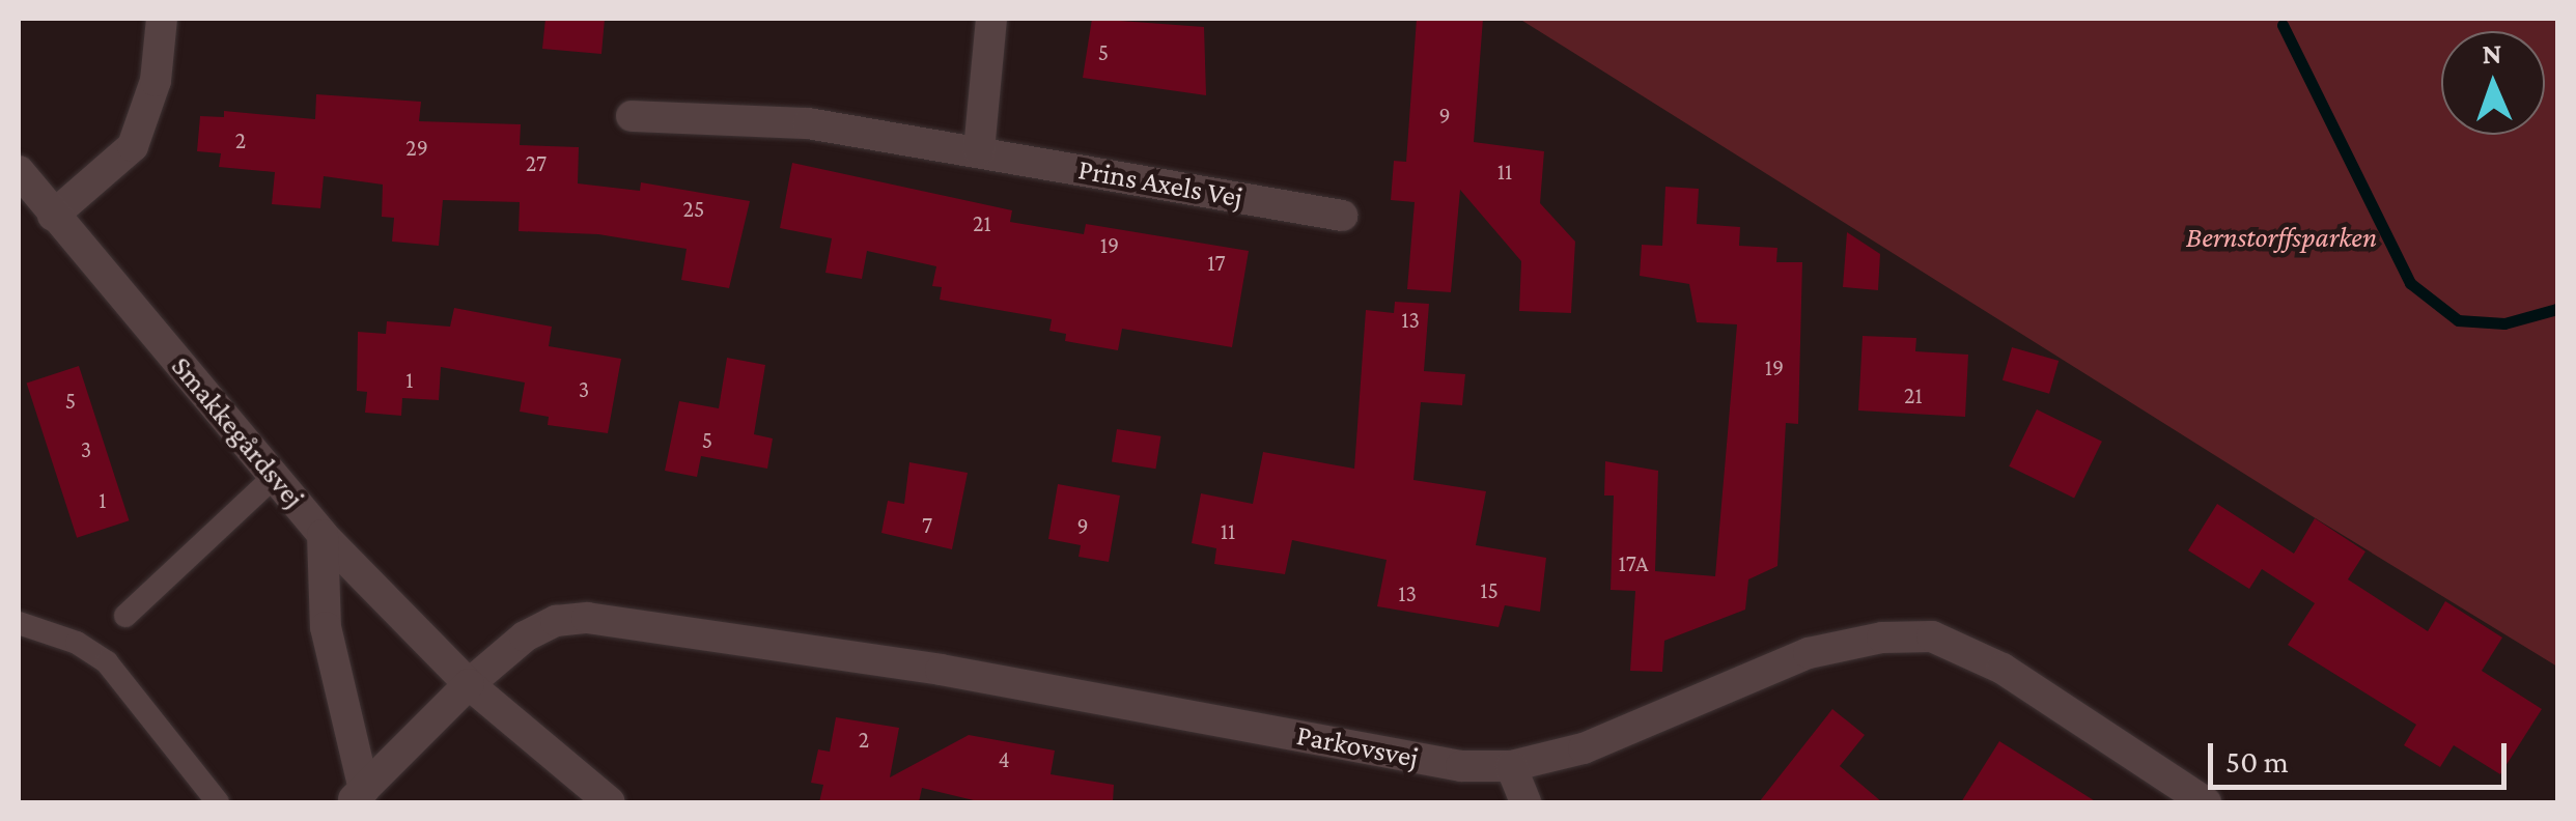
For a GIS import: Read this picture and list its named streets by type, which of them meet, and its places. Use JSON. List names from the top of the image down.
{
  "streets": {
    "street": ["Prins Axels Vej", "Smakkegårdsvej", "Parkovsvej"]
  },
  "crossings": [
    ["Smakkegårdsvej", "Parkovsvej"]
  ],
  "parks": ["Bernstorffsparken"],
  "house_numbers": [
    "5",
    "9",
    "2",
    "29",
    "27",
    "11",
    "25",
    "21",
    "19",
    "17",
    "13",
    "19",
    "1",
    "3",
    "21",
    "5",
    "5",
    "3",
    "1",
    "7",
    "9",
    "11",
    "17A",
    "15",
    "13",
    "2",
    "4"
  ],
  "scale_bar": "50 m",
  "north": "top"
}
